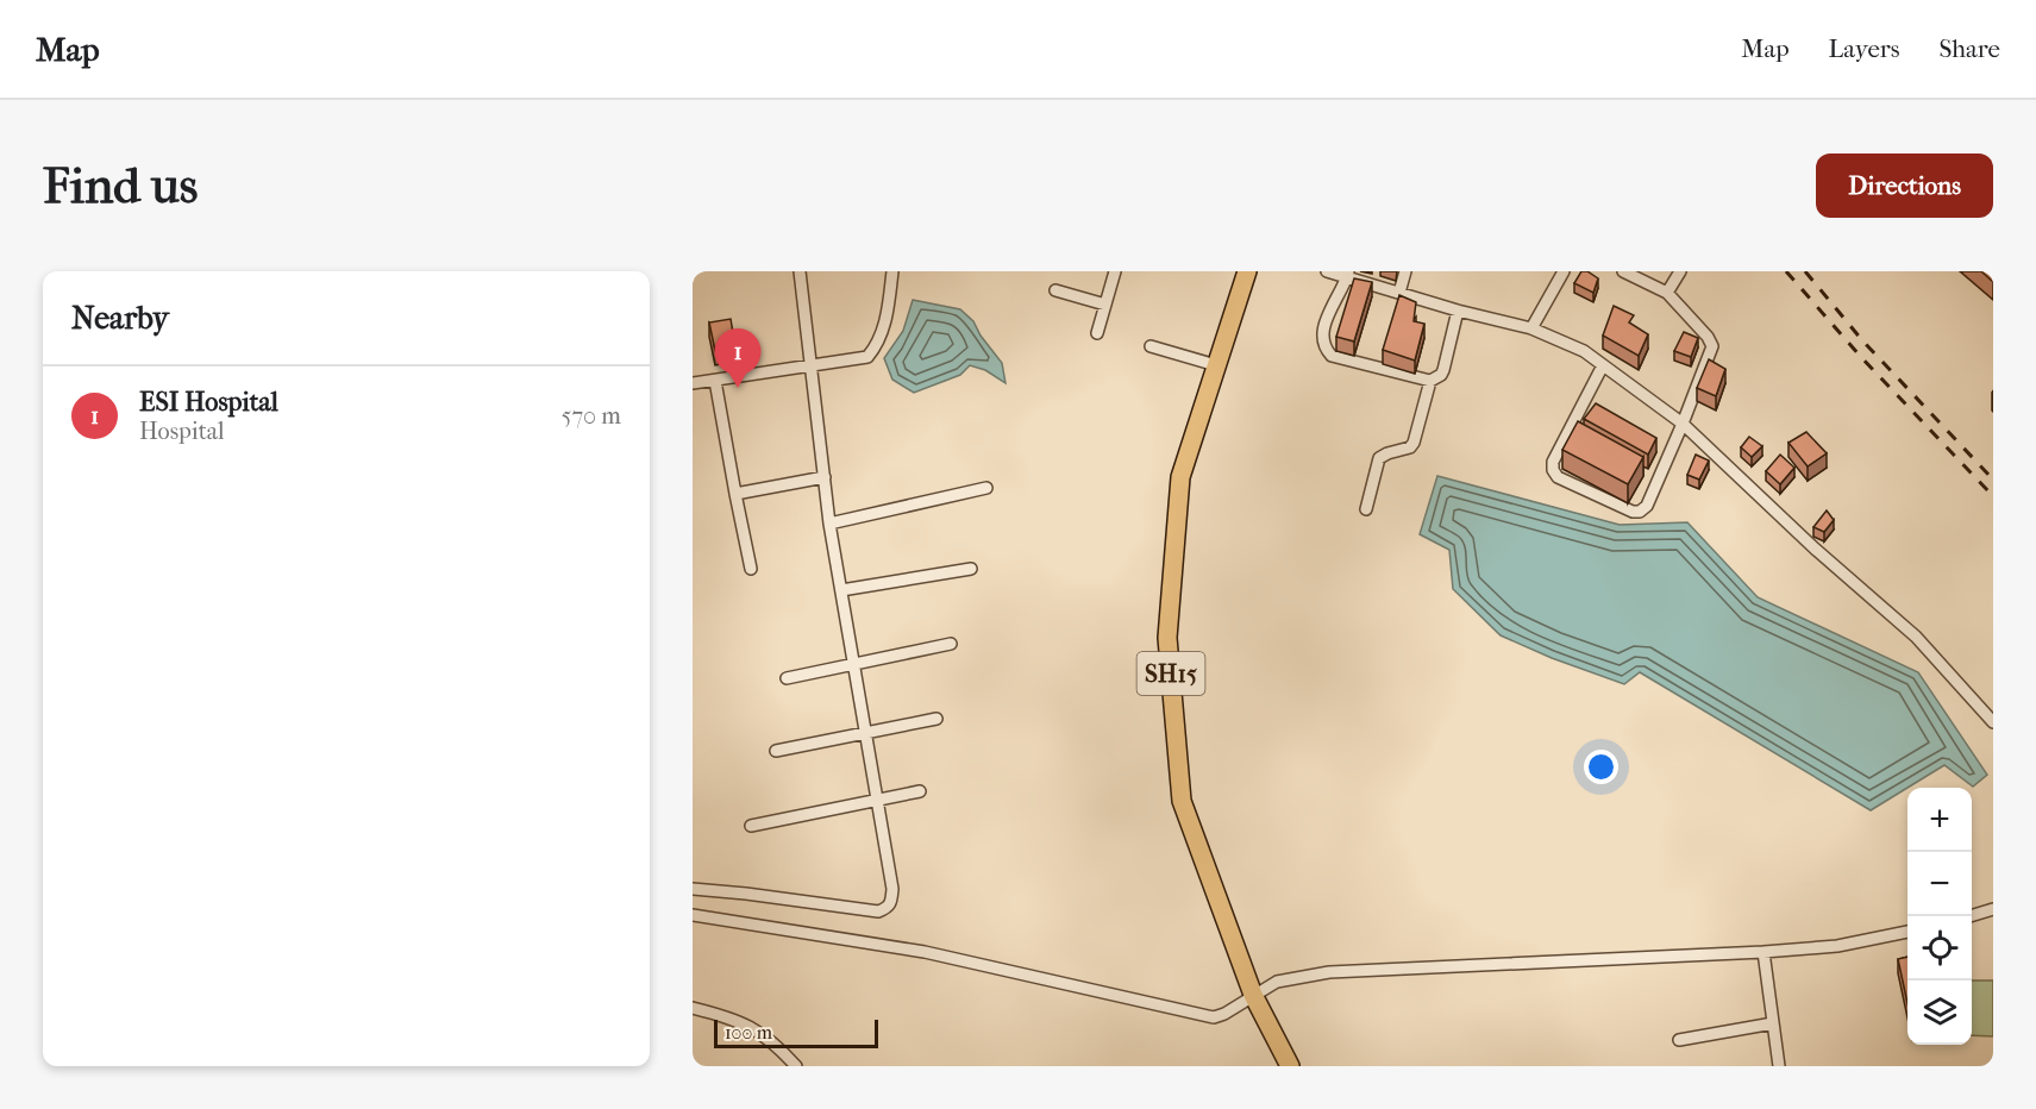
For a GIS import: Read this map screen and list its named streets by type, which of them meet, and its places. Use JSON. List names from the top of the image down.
{
  "streets": {
    "main road": ["SH15"]
  },
  "scale_bar": "100 m",
  "page": {
    "header": "Map",
    "nav": ["Map", "Layers", "Share"],
    "buttons": "Directions",
    "title": "Find us",
    "heading": "Nearby",
    "pins": "1",
    "list": [
      {
        "mark": "1",
        "name": "ESI Hospital",
        "note": "Hospital",
        "value": "570 m"
      }
    ],
    "map_buttons": ["+", "−"],
    "scale": "100 m"
  }
}
